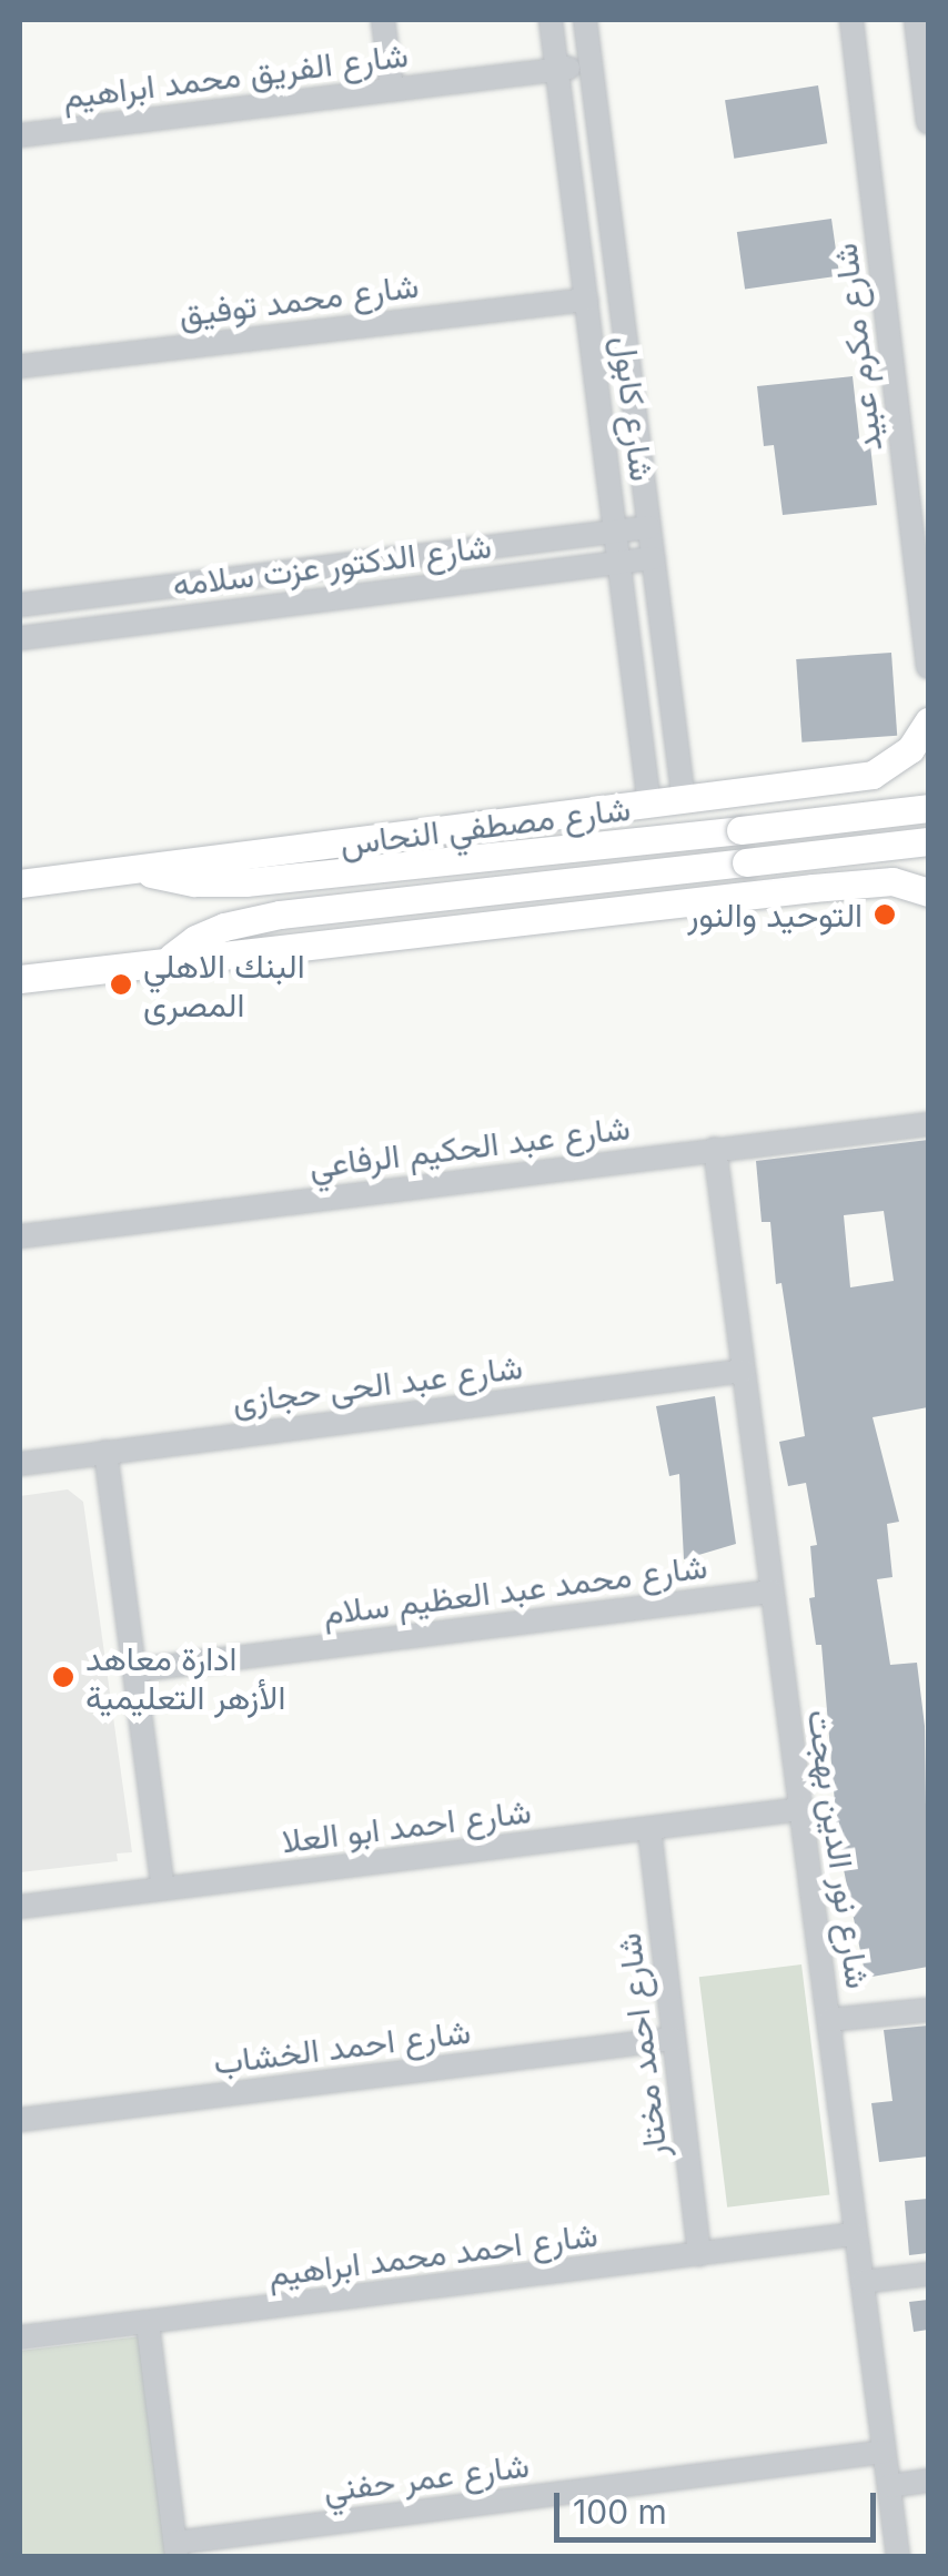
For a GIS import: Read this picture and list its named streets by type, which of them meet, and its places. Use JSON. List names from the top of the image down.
{
  "streets": {
    "main road": ["شارع مصطفي النحاس"],
    "street": [
      "شارع الفريق محمد ابراهيم",
      "شارع محمد توفيق",
      "شارع مكرم عبيد",
      "شارع كابول",
      "شارع الدكتور عزت سلامه",
      "شارع عبد الحكيم الرفاعي",
      "شارع عبد الحى حجازى",
      "شارع محمد عبد العظيم سلام",
      "شارع احمد ابو العلا",
      "شارع نور الدين بهجت",
      "شارع احمد مختار",
      "شارع احمد الخشاب",
      "شارع احمد محمد ابراهيم",
      "شارع عمر حفني"
    ]
  },
  "crossings": [
    ["شارع الفريق محمد ابراهيم", "شارع كابول"],
    ["شارع محمد توفيق", "شارع كابول"],
    ["شارع كابول", "شارع الدكتور عزت سلامه"],
    ["شارع كابول", "شارع مصطفي النحاس"],
    ["شارع عبد الحكيم الرفاعي", "شارع نور الدين بهجت"],
    ["شارع عبد الحى حجازى", "شارع نور الدين بهجت"],
    ["شارع محمد عبد العظيم سلام", "شارع نور الدين بهجت"],
    ["شارع احمد ابو العلا", "شارع نور الدين بهجت"],
    ["شارع احمد ابو العلا", "شارع احمد مختار"],
    ["شارع نور الدين بهجت", "شارع احمد محمد ابراهيم"],
    ["شارع نور الدين بهجت", "شارع عمر حفني"],
    ["شارع احمد مختار", "شارع احمد الخشاب"],
    ["شارع احمد مختار", "شارع احمد محمد ابراهيم"],
    ["شارع احمد محمد ابراهيم", "شارع عمر حفني"]
  ],
  "places": ["التوحيد والنور", "البنك الاهلي المصرى", "ادارة معاهد الأزهر التعليمية"],
  "scale_bar": "100 m"
}
